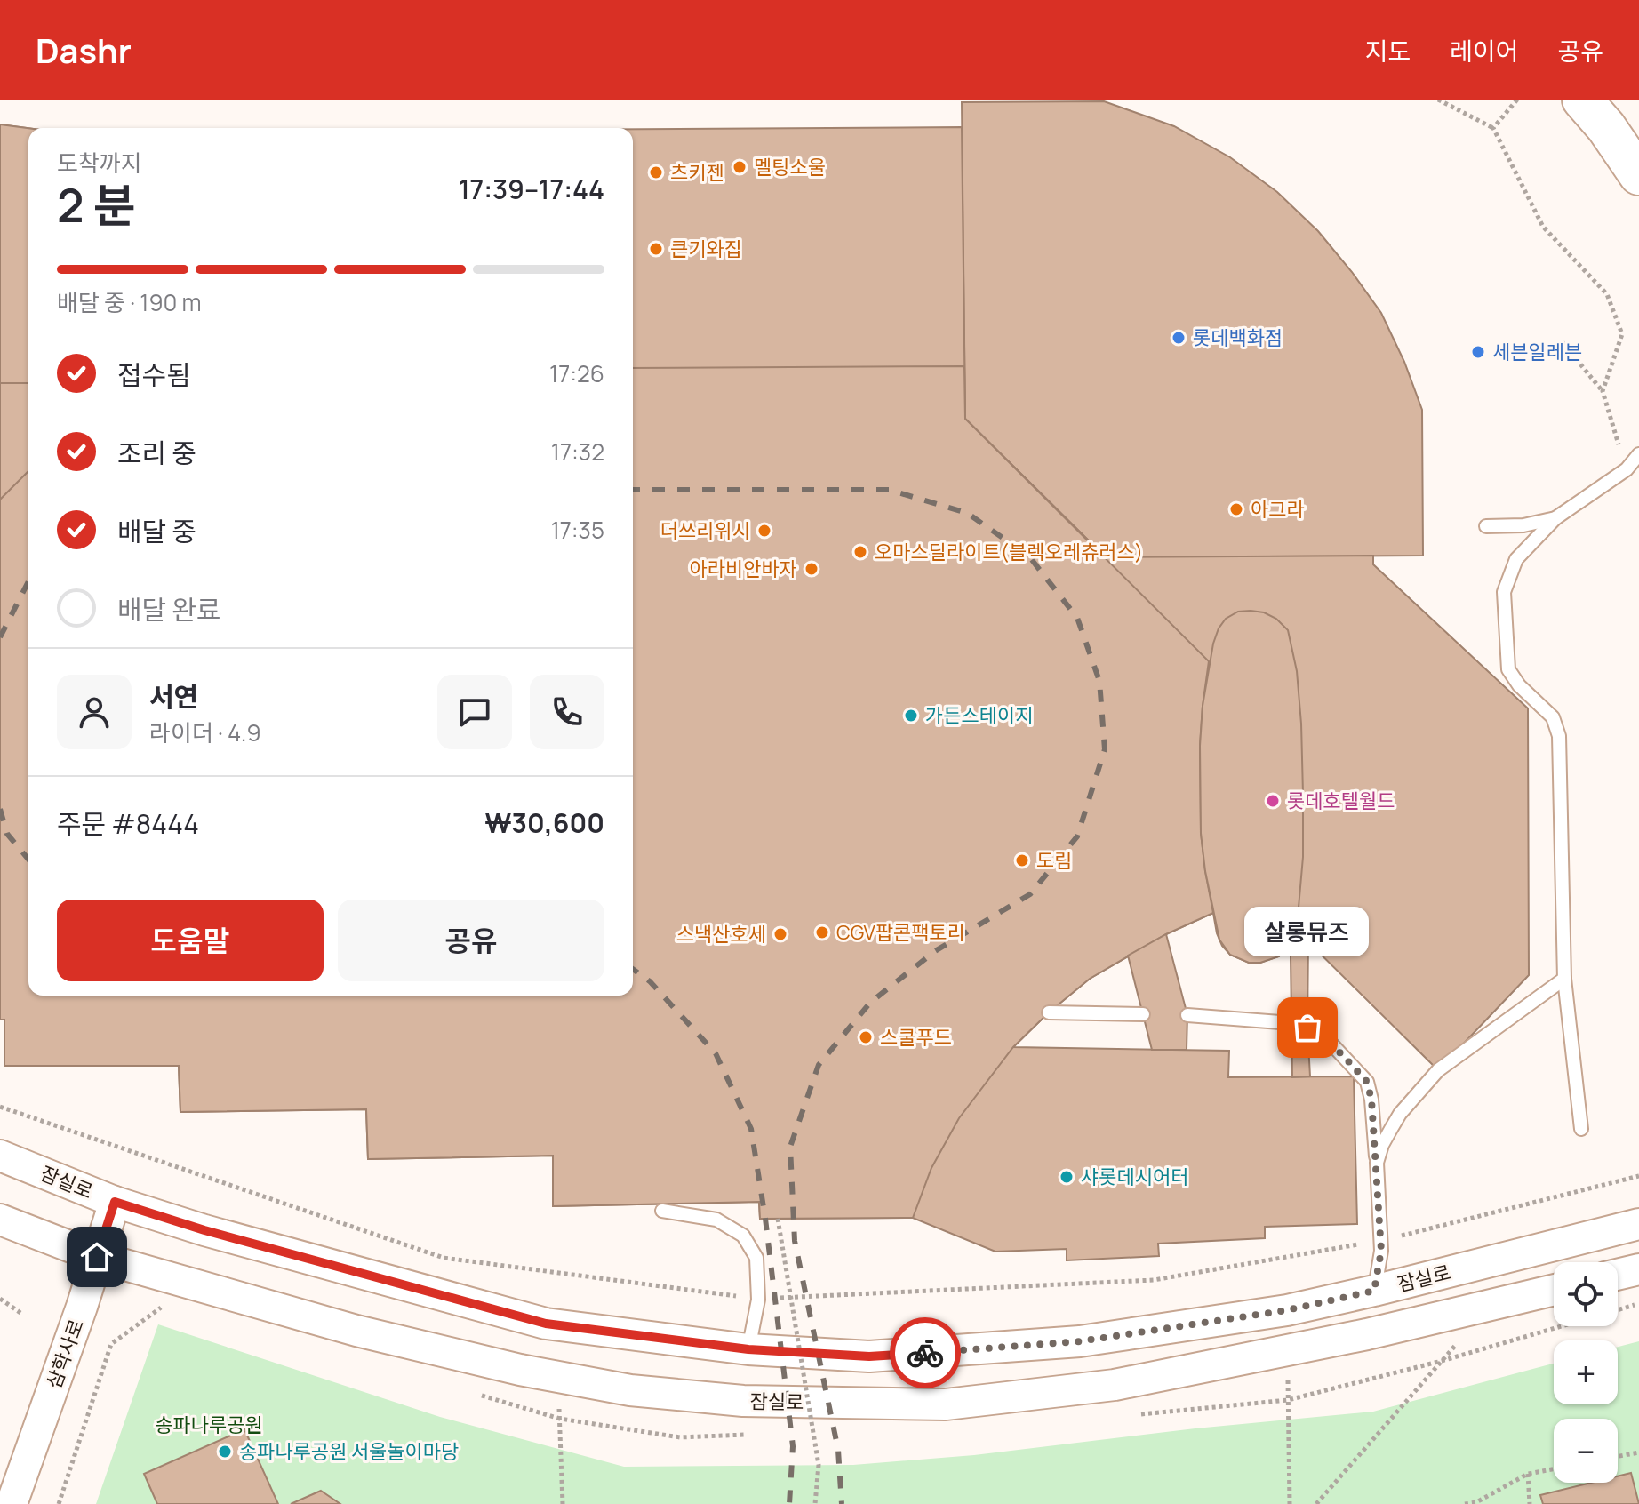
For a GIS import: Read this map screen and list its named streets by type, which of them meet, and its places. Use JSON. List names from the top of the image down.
{
  "streets": {
    "street": ["잠실로", "삼학사로"]
  },
  "crossings": [
    ["잠실로", "삼학사로"]
  ],
  "parks": ["송파나루공원"],
  "places": [
    "멜팅소울",
    "츠키젠",
    "큰기와집",
    "롯데백화점",
    "세븐일레븐",
    "아그라",
    "더쓰리위시",
    "오마스딜라이트(블렉오레츄러스)",
    "아라비안바자",
    "가든스테이지",
    "롯데호텔월드",
    "도림",
    "CGV팝콘팩토리",
    "스낵산호세",
    "살롱뮤즈",
    "스쿨푸드",
    "샤롯데시어터",
    "송파나루공원 서울놀이마당"
  ],
  "page": {
    "header": "Dashr",
    "nav": ["지도", "레이어", "공유"],
    "heading": ["2 분", "도착까지", "17:39–17:44"],
    "panel": [
      "서연",
      "라이더 · 4.9",
      "주문 #8444",
      "₩30,600"
    ],
    "bar": "배달 중 · 190 m",
    "list": [
      ["접수됨", "17:26"],
      ["조리 중", "17:32"],
      ["배달 중", "17:35"],
      "배달 완료"
    ],
    "buttons": ["도움말", "공유"],
    "bubble": "살롱뮤즈",
    "map_buttons": ["+", "−"]
  }
}
